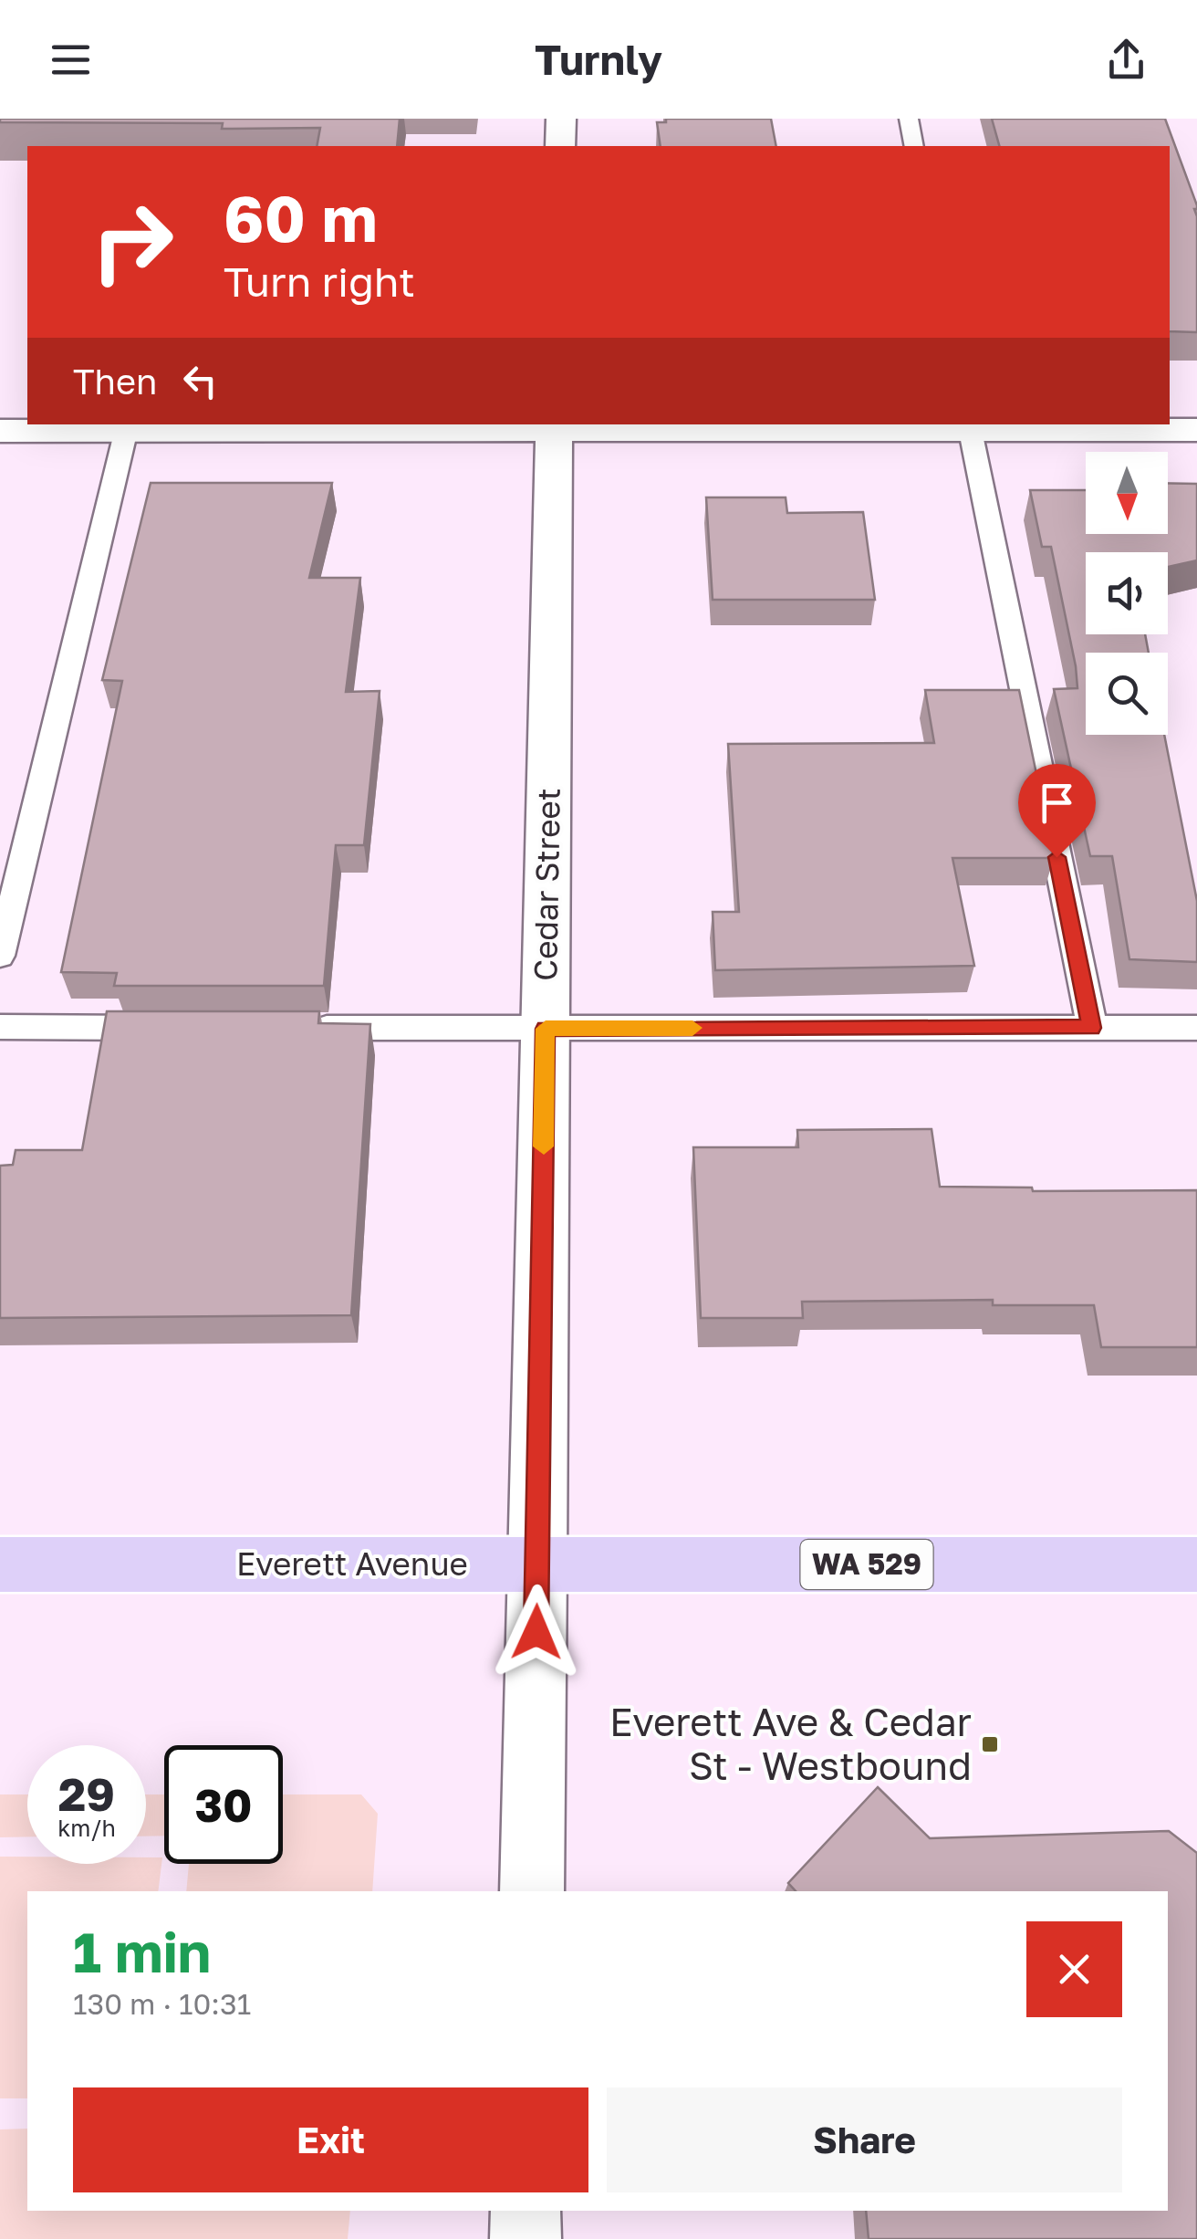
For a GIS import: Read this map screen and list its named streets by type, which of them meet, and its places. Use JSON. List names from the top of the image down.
{
  "streets": {
    "main road": ["Everett Avenue", "WA 529"],
    "street": ["Cedar Street"]
  },
  "crossings": [
    ["Cedar Street", "Everett Avenue"]
  ],
  "places": {
    "transit": ["Everett Ave & Cedar St - Westbound"]
  },
  "north": "bottom",
  "page": {
    "header": "Turnly",
    "turn": ["60 m", "Turn right"],
    "then": "Then",
    "speed": "29 km/h",
    "limit": "30",
    "heading": ["1 min", "130 m · 10:31"],
    "buttons": ["Exit", "Share"]
  }
}
